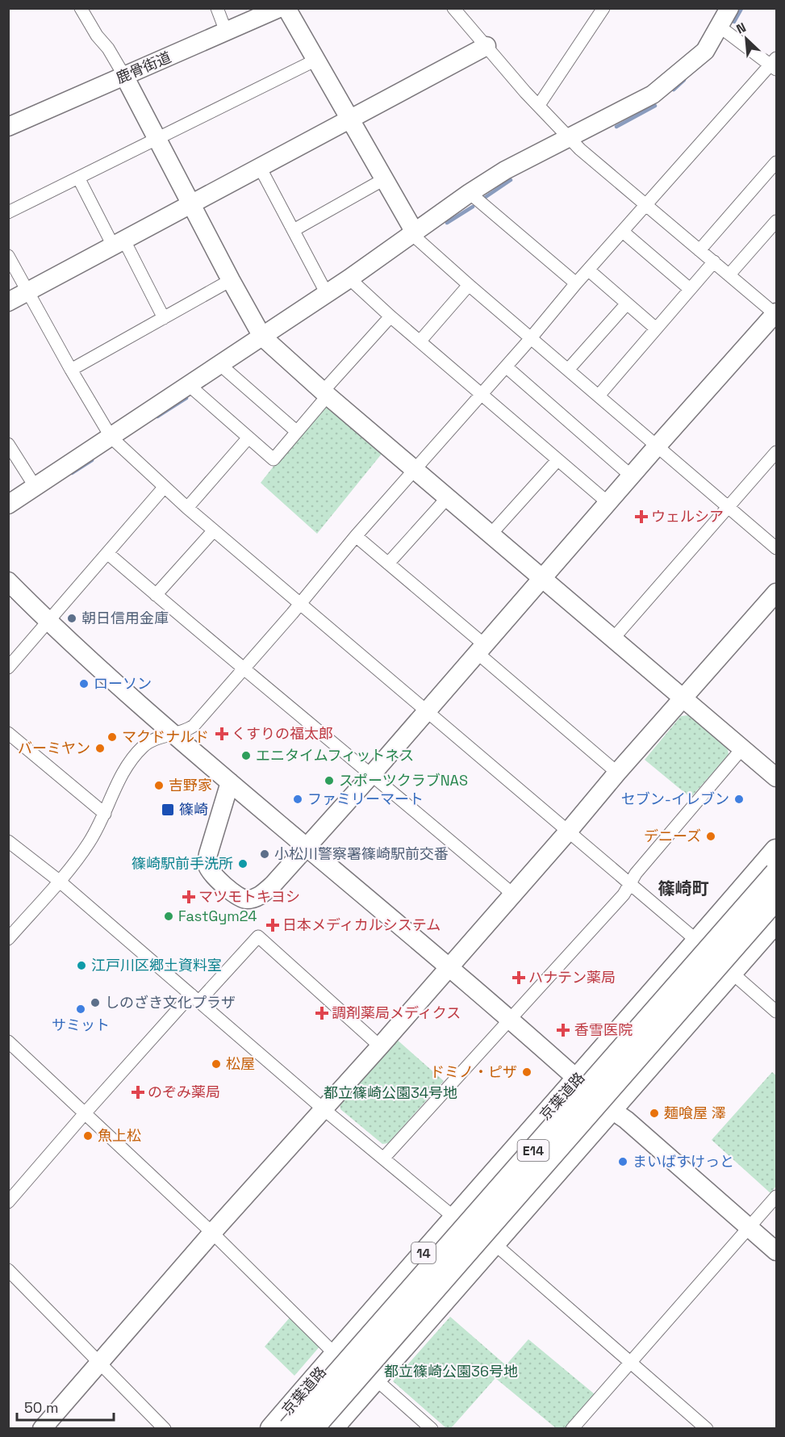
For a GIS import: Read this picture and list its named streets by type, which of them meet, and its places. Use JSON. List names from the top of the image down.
{
  "streets": {
    "highway": ["京葉道路", "E14", "14"],
    "street": ["鹿骨街道"]
  },
  "districts": ["篠崎町"],
  "parks": ["都立篠崎公園34号地", "都立篠崎公園36号地"],
  "places": {
    "health": [
      "ウェルシア",
      "くすりの福太郎",
      "マツモトキヨシ",
      "日本メディカルシステム",
      "ハナテン薬局",
      "調剤薬局メディクス",
      "香雪医院",
      "のぞみ薬局"
    ],
    "other": [
      "朝日信用金庫",
      "ローソン",
      "マクドナルド",
      "バーミヤン",
      "エニタイムフィットネス",
      "スポーツクラブNAS",
      "吉野家",
      "ファミリーマート",
      "セブン-イレブン",
      "デニーズ",
      "小松川警察署篠崎駅前交番",
      "篠崎駅前手洗所",
      "FastGym24",
      "江戸川区郷土資料室",
      "しのざき文化プラザ",
      "サミット",
      "松屋",
      "ドミノ・ピザ",
      "麺喰屋 澤",
      "魚上松",
      "まいばすけっと"
    ],
    "transit": ["篠崎"]
  },
  "scale_bar": "50 m",
  "north": "top left"
}
